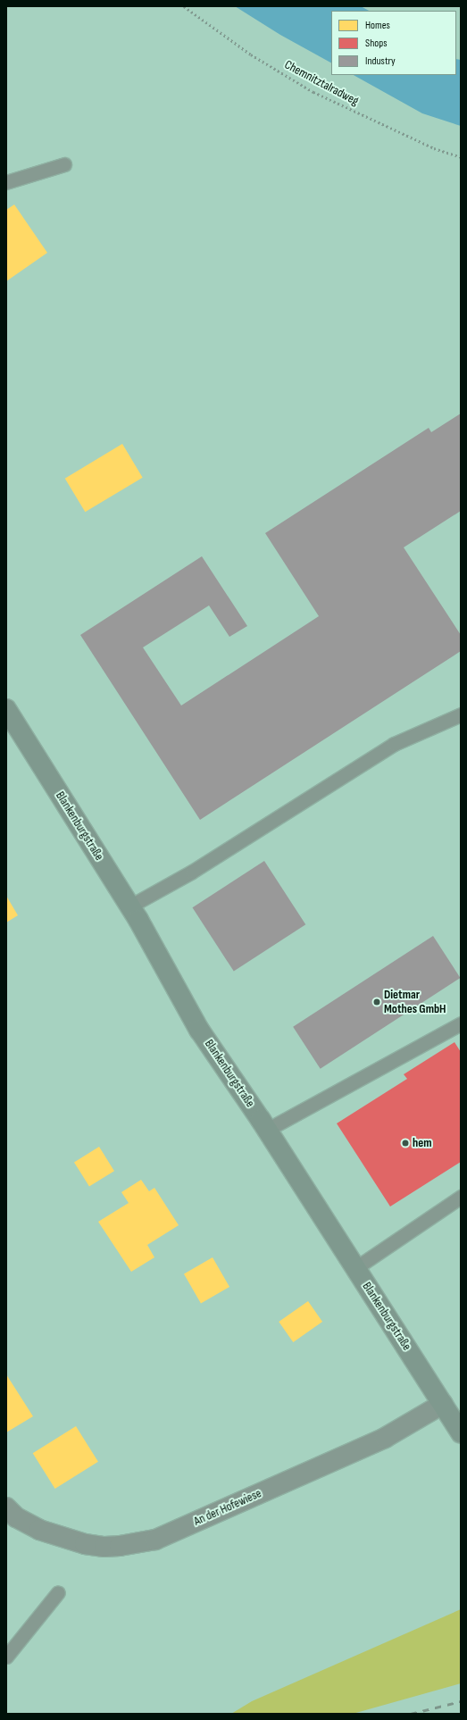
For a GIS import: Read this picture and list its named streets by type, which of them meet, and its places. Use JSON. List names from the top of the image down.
{
  "streets": {
    "main road": ["Blankenburgstraße"],
    "street": ["An der Hofewiese"],
    "path": ["Chemnitztalradweg"]
  },
  "crossings": [
    ["Blankenburgstraße", "An der Hofewiese"]
  ],
  "places": ["Dietmar Mothes GmbH", "hem"],
  "legend": ["Homes", "Shops", "Industry"]
}
